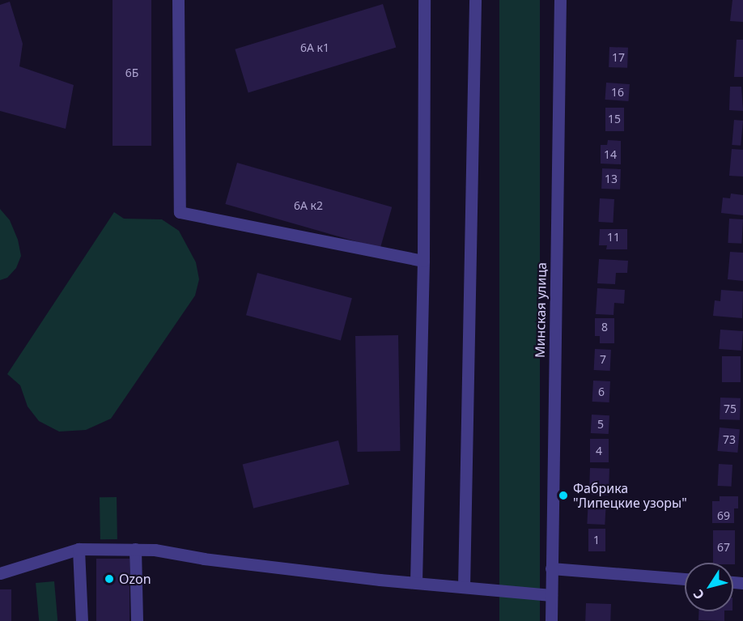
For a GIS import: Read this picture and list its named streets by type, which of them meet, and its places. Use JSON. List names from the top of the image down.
{
  "streets": {
    "street": ["Минская улица"]
  },
  "places": ["Фабрика \"Липецкие узоры\"", "Ozon"],
  "house_numbers": [
    "6А к1",
    "17",
    "6Б",
    "16",
    "15",
    "14",
    "13",
    "6А к2",
    "11",
    "8",
    "7",
    "6",
    "75",
    "5",
    "73",
    "4",
    "69",
    "1",
    "67"
  ],
  "north": "bottom left"
}
